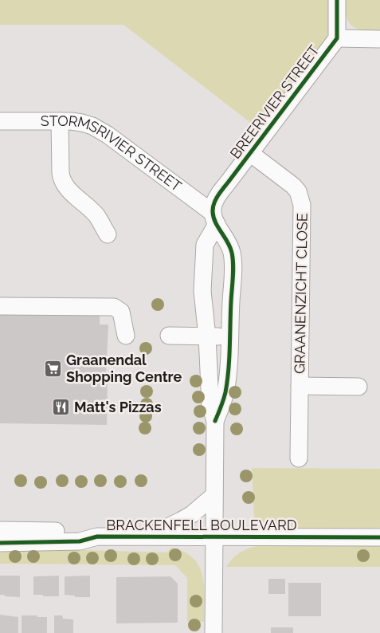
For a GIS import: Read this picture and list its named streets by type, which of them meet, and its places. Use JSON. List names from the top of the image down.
{
  "streets": {
    "street": [
      "BREERIVIER STREET",
      "STORMSRIVIER STREET",
      "GRAANENZICHT CLOSE",
      "BRACKENFELL BOULEVARD"
    ]
  },
  "crossings": [
    ["BREERIVIER STREET", "STORMSRIVIER STREET"],
    ["BREERIVIER STREET", "GRAANENZICHT CLOSE"]
  ],
  "places": {
    "supermarket": ["Graanendal Shopping Centre"],
    "restaurant": ["Matt's Pizzas"]
  }
}
